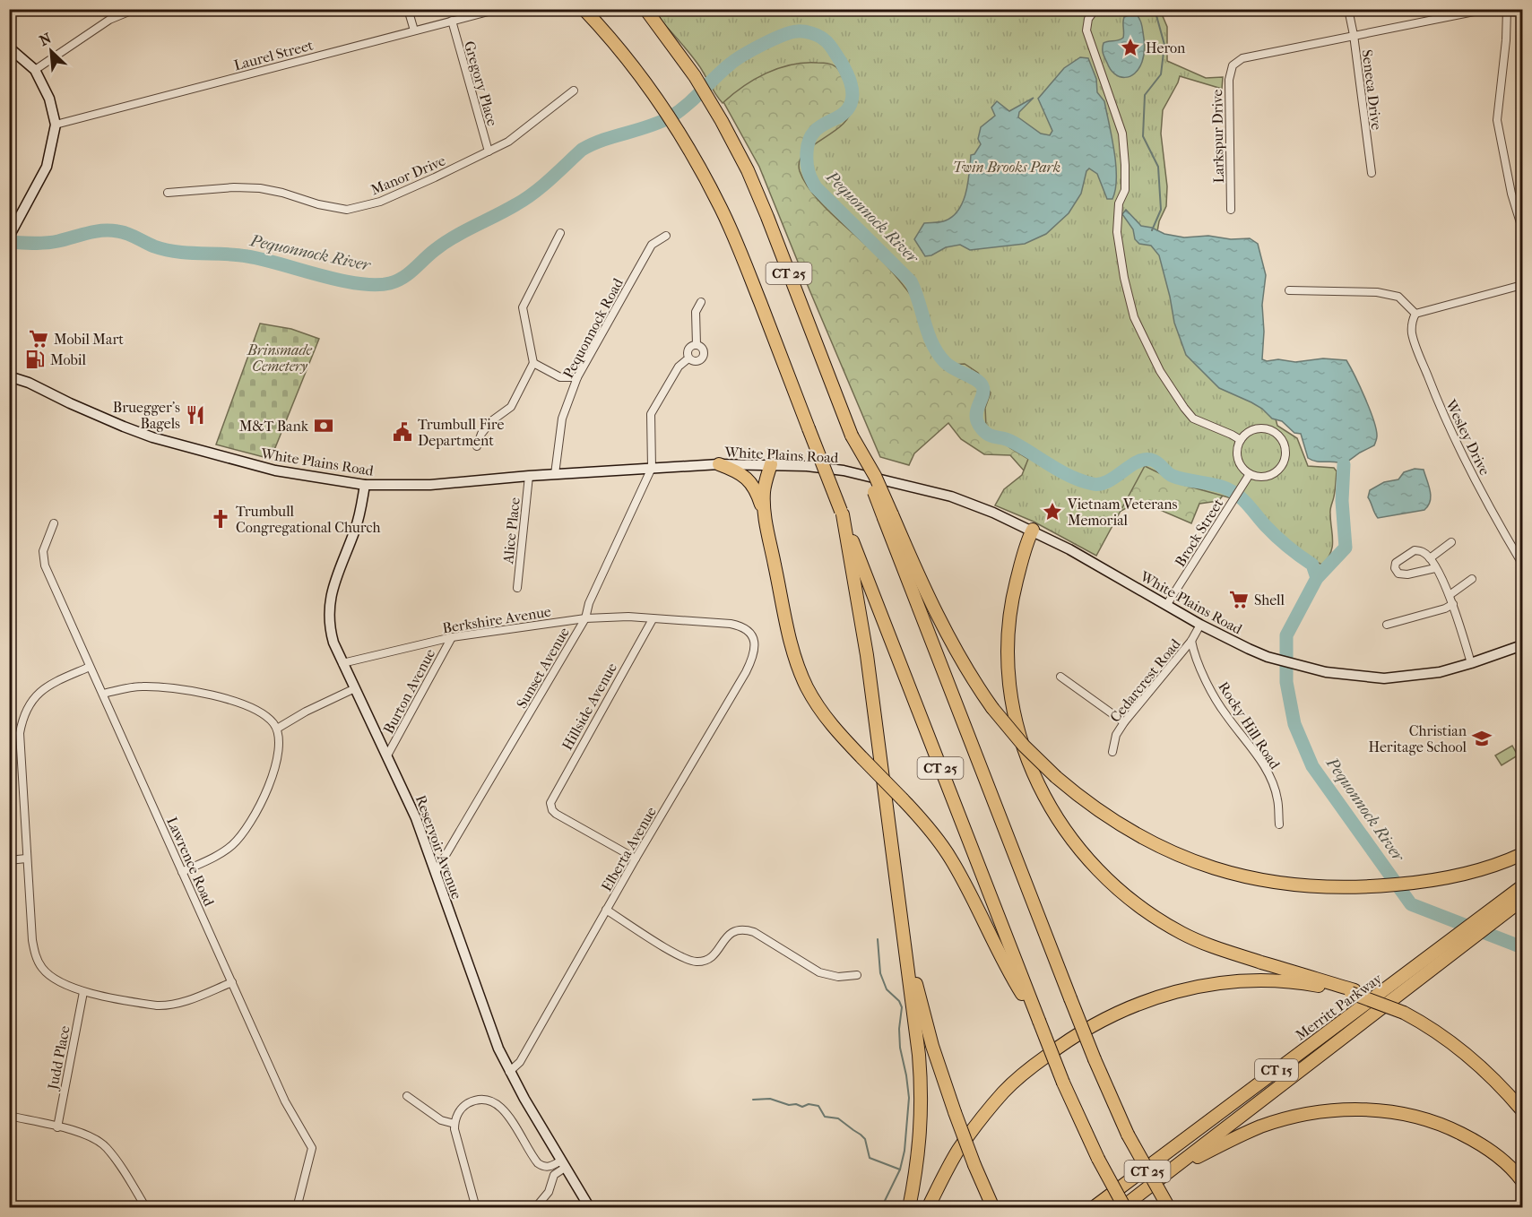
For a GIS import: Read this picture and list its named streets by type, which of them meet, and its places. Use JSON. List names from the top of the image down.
{
  "streets": {
    "highway": ["CT 25", "Merritt Parkway", "CT 15"],
    "main road": ["White Plains Road", "Reservoir Avenue"],
    "street": [
      "Laurel Street",
      "Gregory Place",
      "Seneca Drive",
      "Larkspur Drive",
      "Manor Drive",
      "Pequonnock Road",
      "Wesley Drive",
      "Alice Place",
      "Brock Street",
      "Berkshire Avenue",
      "Sunset Avenue",
      "Cedarcrest Road",
      "Burton Avenue",
      "Hillside Avenue",
      "Rocky Hill Road",
      "Elberta Avenue",
      "Lawrence Road",
      "Judd Place"
    ]
  },
  "crossings": [
    ["Laurel Street", "Gregory Place"],
    ["Gregory Place", "Manor Drive"],
    ["Seneca Drive", "Larkspur Drive"],
    ["CT 25", "Merritt Parkway"],
    ["Pequonnock Road", "White Plains Road"],
    ["White Plains Road", "Alice Place"],
    ["White Plains Road", "Brock Street"],
    ["White Plains Road", "Sunset Avenue"],
    ["White Plains Road", "Cedarcrest Road"],
    ["White Plains Road", "Reservoir Avenue"],
    ["Berkshire Avenue", "Sunset Avenue"],
    ["Berkshire Avenue", "Burton Avenue"],
    ["Berkshire Avenue", "Hillside Avenue"],
    ["Berkshire Avenue", "Reservoir Avenue"],
    ["Berkshire Avenue", "Elberta Avenue"],
    ["Sunset Avenue", "Reservoir Avenue"],
    ["Cedarcrest Road", "Rocky Hill Road"],
    ["Burton Avenue", "Reservoir Avenue"],
    ["Hillside Avenue", "Elberta Avenue"],
    ["Reservoir Avenue", "Elberta Avenue"]
  ],
  "water": ["Pequonnock River"],
  "parks": ["Twin Brooks Park", "Brinsmade Cemetery"],
  "places": {
    "place": ["Heron", "Vietnam Veterans Memorial"],
    "supermarket": ["Mobil Mart", "Shell"],
    "fuel station": ["Mobil"],
    "restaurant": ["Bruegger's Bagels"],
    "bank": ["M&T Bank"],
    "public building": ["Trumbull Fire Department"],
    "church": ["Trumbull Congregational Church"],
    "school or university": ["Christian Heritage School"]
  },
  "north": "top left"
}
